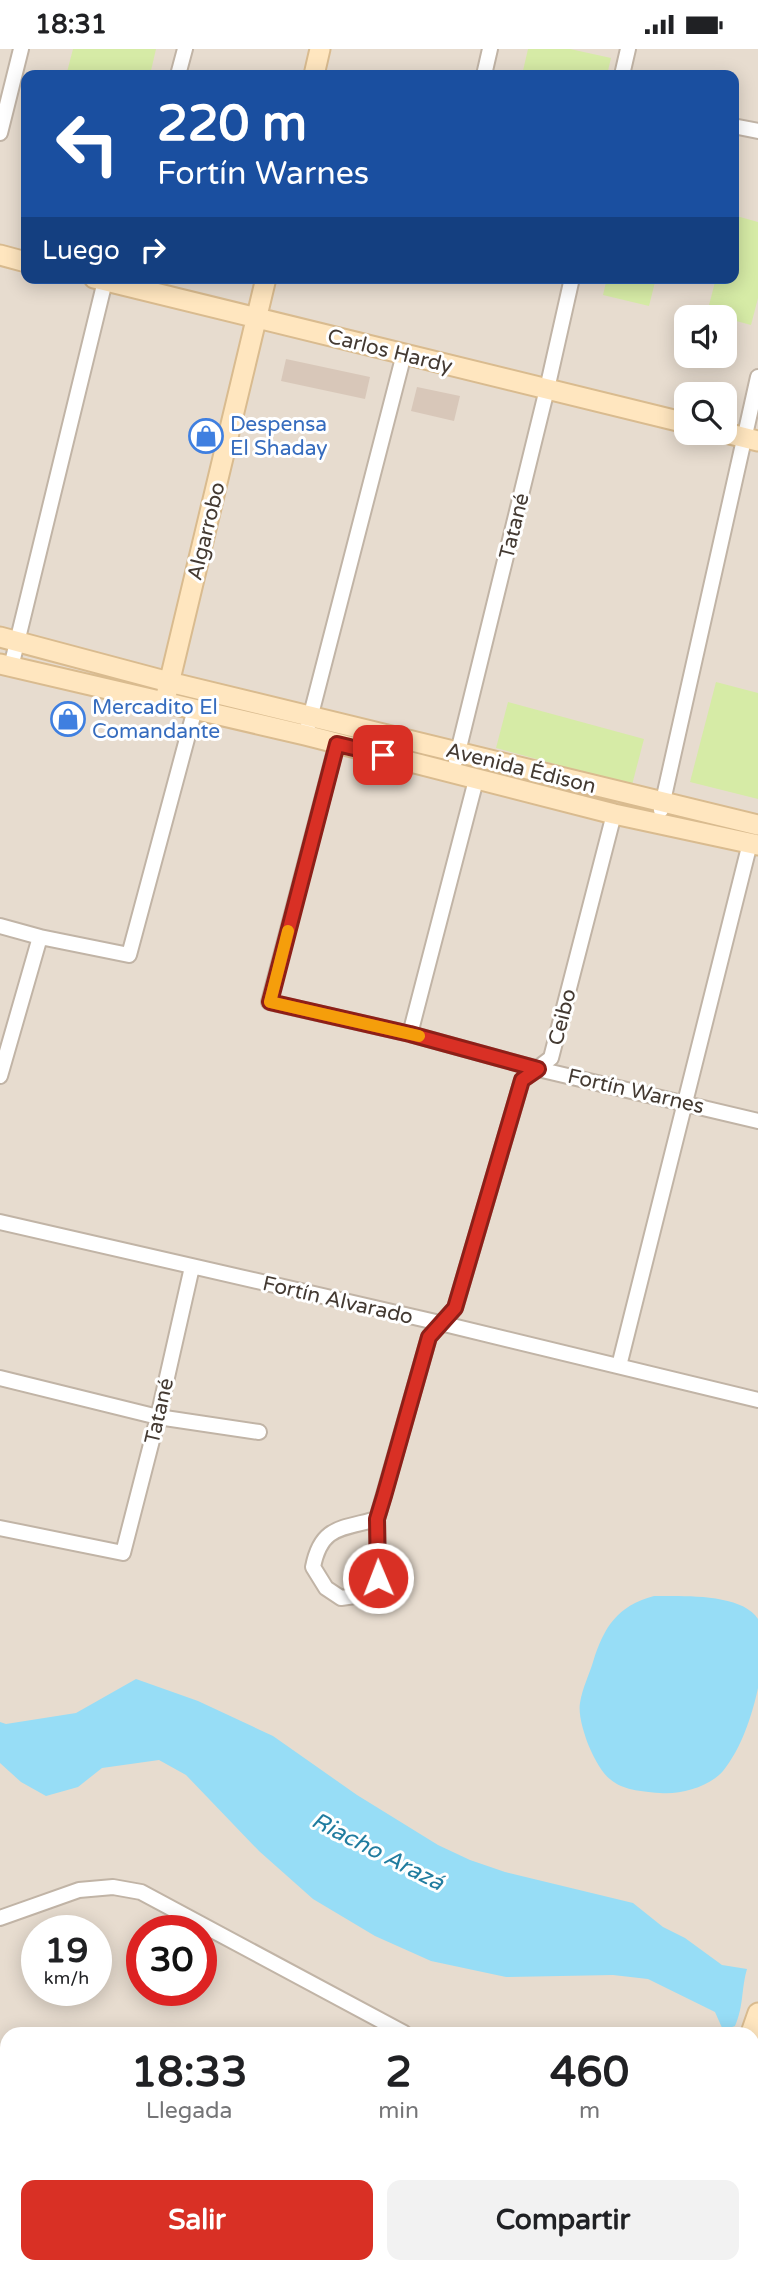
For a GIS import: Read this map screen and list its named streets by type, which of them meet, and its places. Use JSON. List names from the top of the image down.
{
  "streets": {
    "main road": ["Carlos Hardy", "Algarrobo", "Avenida Édison"],
    "street": [
      "Tatané",
      "Ceibo",
      "Fortín Warnes",
      "Fortín Alvarado"
    ]
  },
  "crossings": [
    ["Carlos Hardy", "Tatané"],
    ["Carlos Hardy", "Algarrobo"],
    ["Tatané", "Avenida Édison"],
    ["Tatané", "Fortín Alvarado"],
    ["Algarrobo", "Avenida Édison"],
    ["Avenida Édison", "Ceibo"],
    ["Avenida Édison", "Fortín Warnes"],
    ["Ceibo", "Fortín Warnes"],
    ["Ceibo", "Fortín Alvarado"]
  ],
  "water": ["Riacho Arazá"],
  "places": {
    "shop": ["Despensa El Shaday", "Mercadito El Comandante"]
  },
  "page": {
    "status": "18:31",
    "turn": ["220 m", "Fortín Warnes"],
    "then": "Luego",
    "speed": "19 km/h",
    "limit": "30",
    "eta": [
      "18:33",
      "Llegada",
      "2",
      "min",
      "460",
      "m"
    ],
    "buttons": ["Salir", "Compartir"]
  }
}
